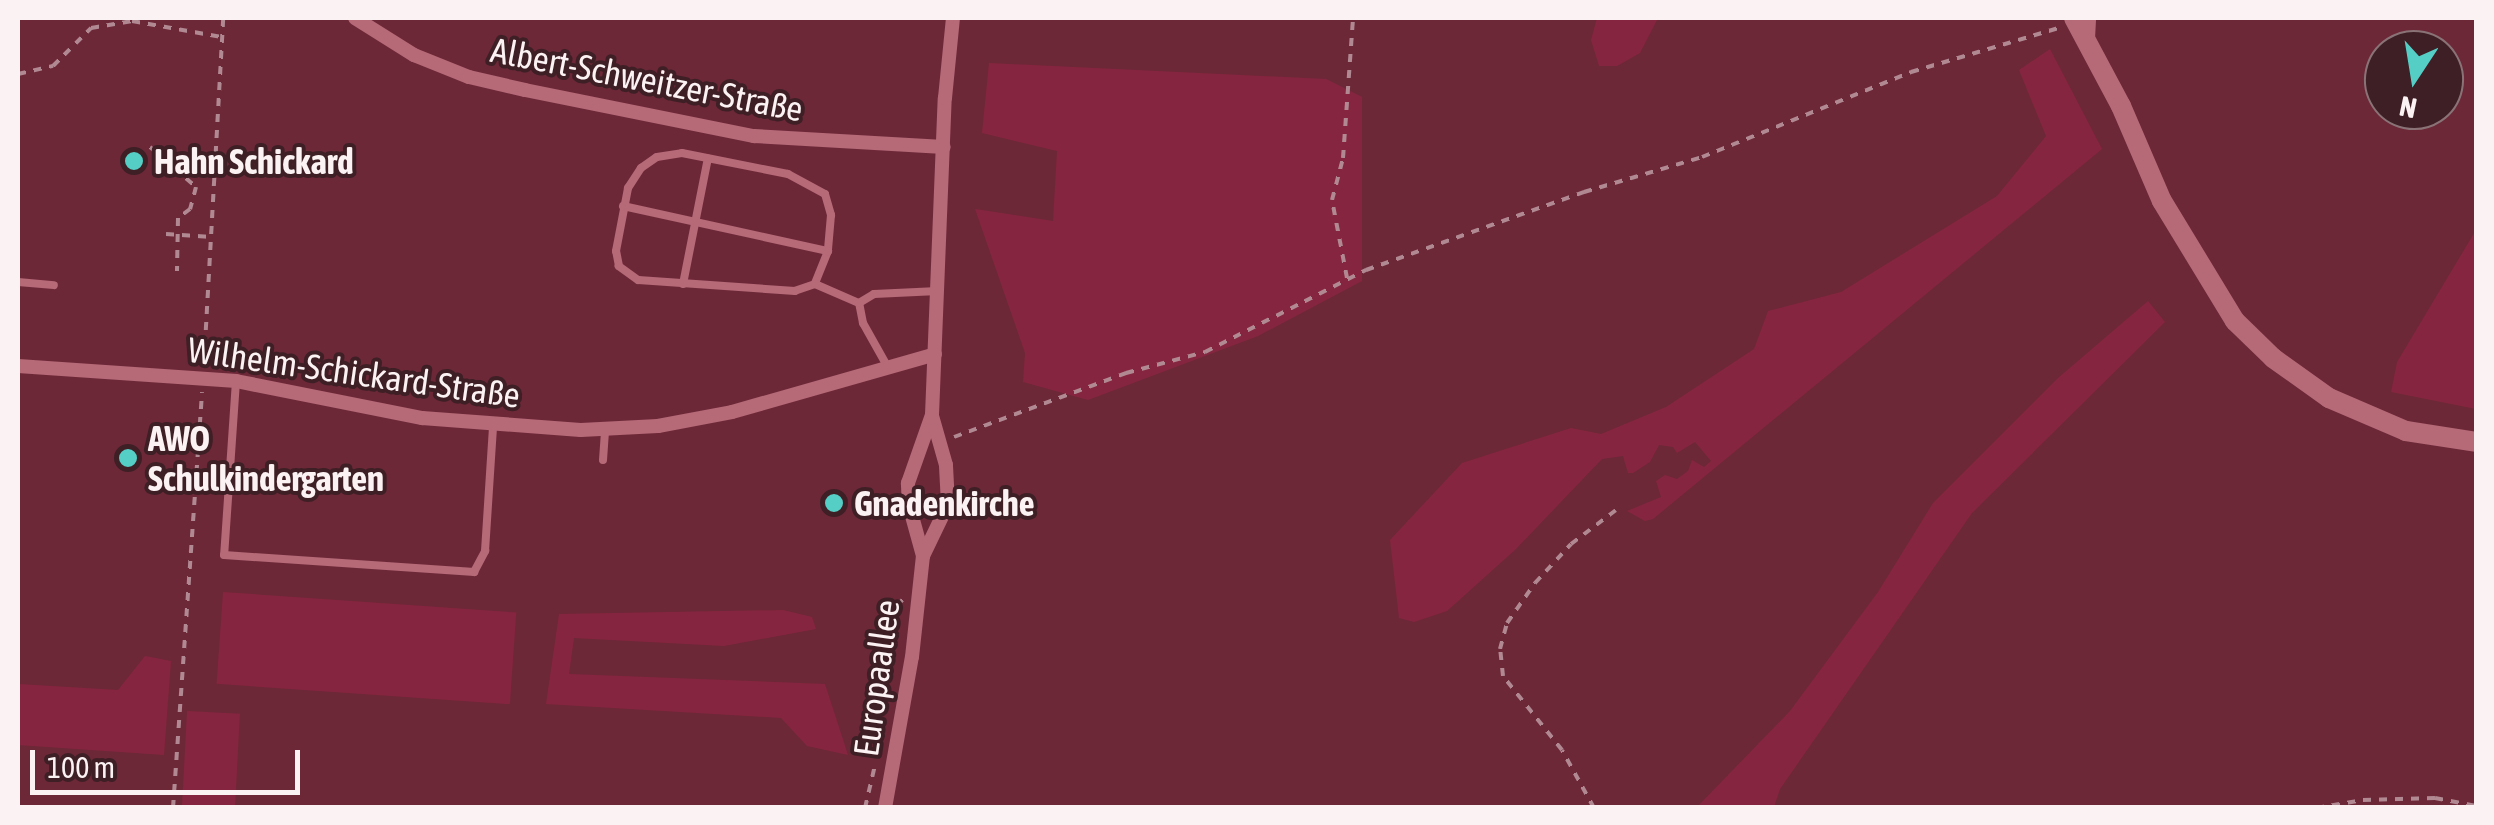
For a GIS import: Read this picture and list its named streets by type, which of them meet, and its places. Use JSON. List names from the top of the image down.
{
  "streets": {
    "street": ["Albert-Schweitzer-Straße", "Wilhelm-Schickard-Straße", "Europaallee"]
  },
  "crossings": [
    ["Wilhelm-Schickard-Straße", "Europaallee"]
  ],
  "places": ["Hahn Schickard", "AWO Schulkindergarten", "Gnadenkirche"],
  "scale_bar": "100 m",
  "north": "bottom"
}
